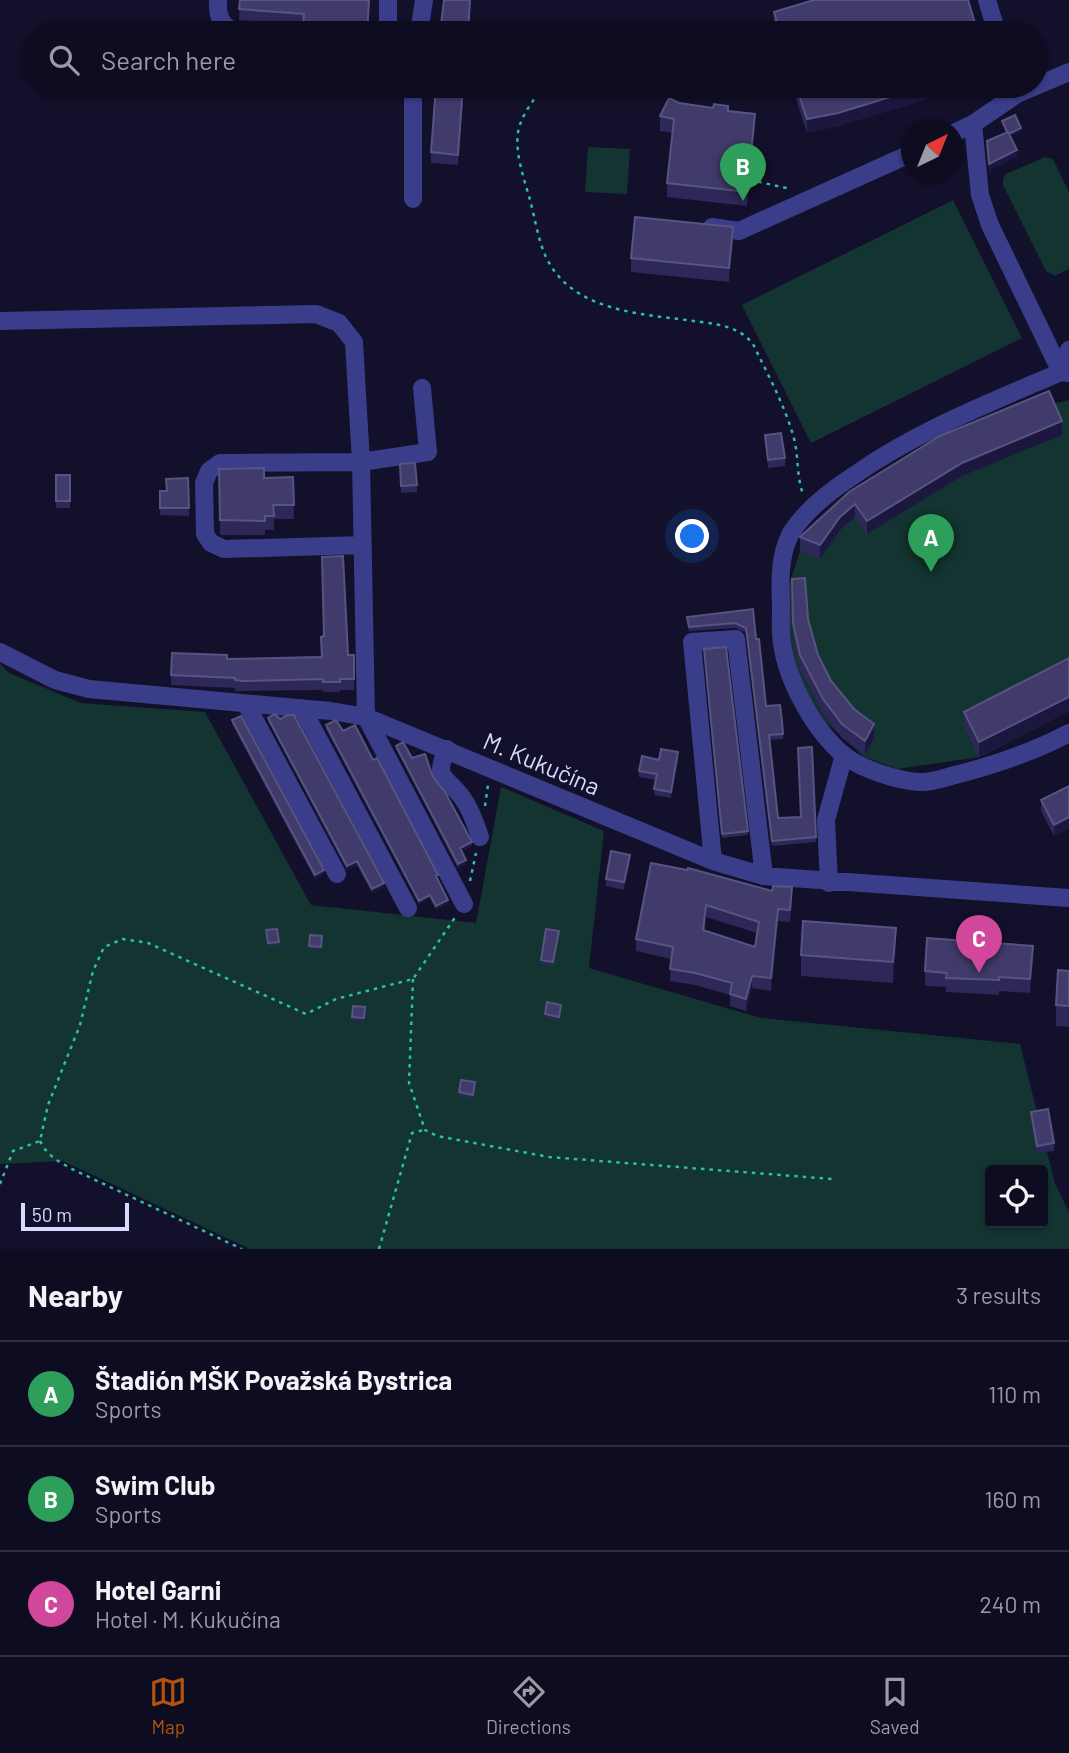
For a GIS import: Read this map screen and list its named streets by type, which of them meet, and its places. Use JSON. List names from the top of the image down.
{
  "streets": {
    "street": ["M. Kukučína"]
  },
  "scale_bar": "50 m",
  "north": "top right",
  "page": {
    "search": "Search here",
    "pins": ["B", "A", "C"],
    "scale": "50 m",
    "heading": ["Nearby", "3 results"],
    "list": [
      {
        "mark": "A",
        "name": "Štadión MŠK Považská Bystrica",
        "note": "Sports",
        "value": "110 m"
      },
      {
        "mark": "B",
        "name": "Swim Club",
        "note": "Sports",
        "value": "160 m"
      },
      {
        "mark": "C",
        "name": "Hotel Garni",
        "note": "Hotel · M. Kukučína",
        "value": "240 m"
      }
    ],
    "nav": ["Map", "Directions", "Saved"]
  }
}
